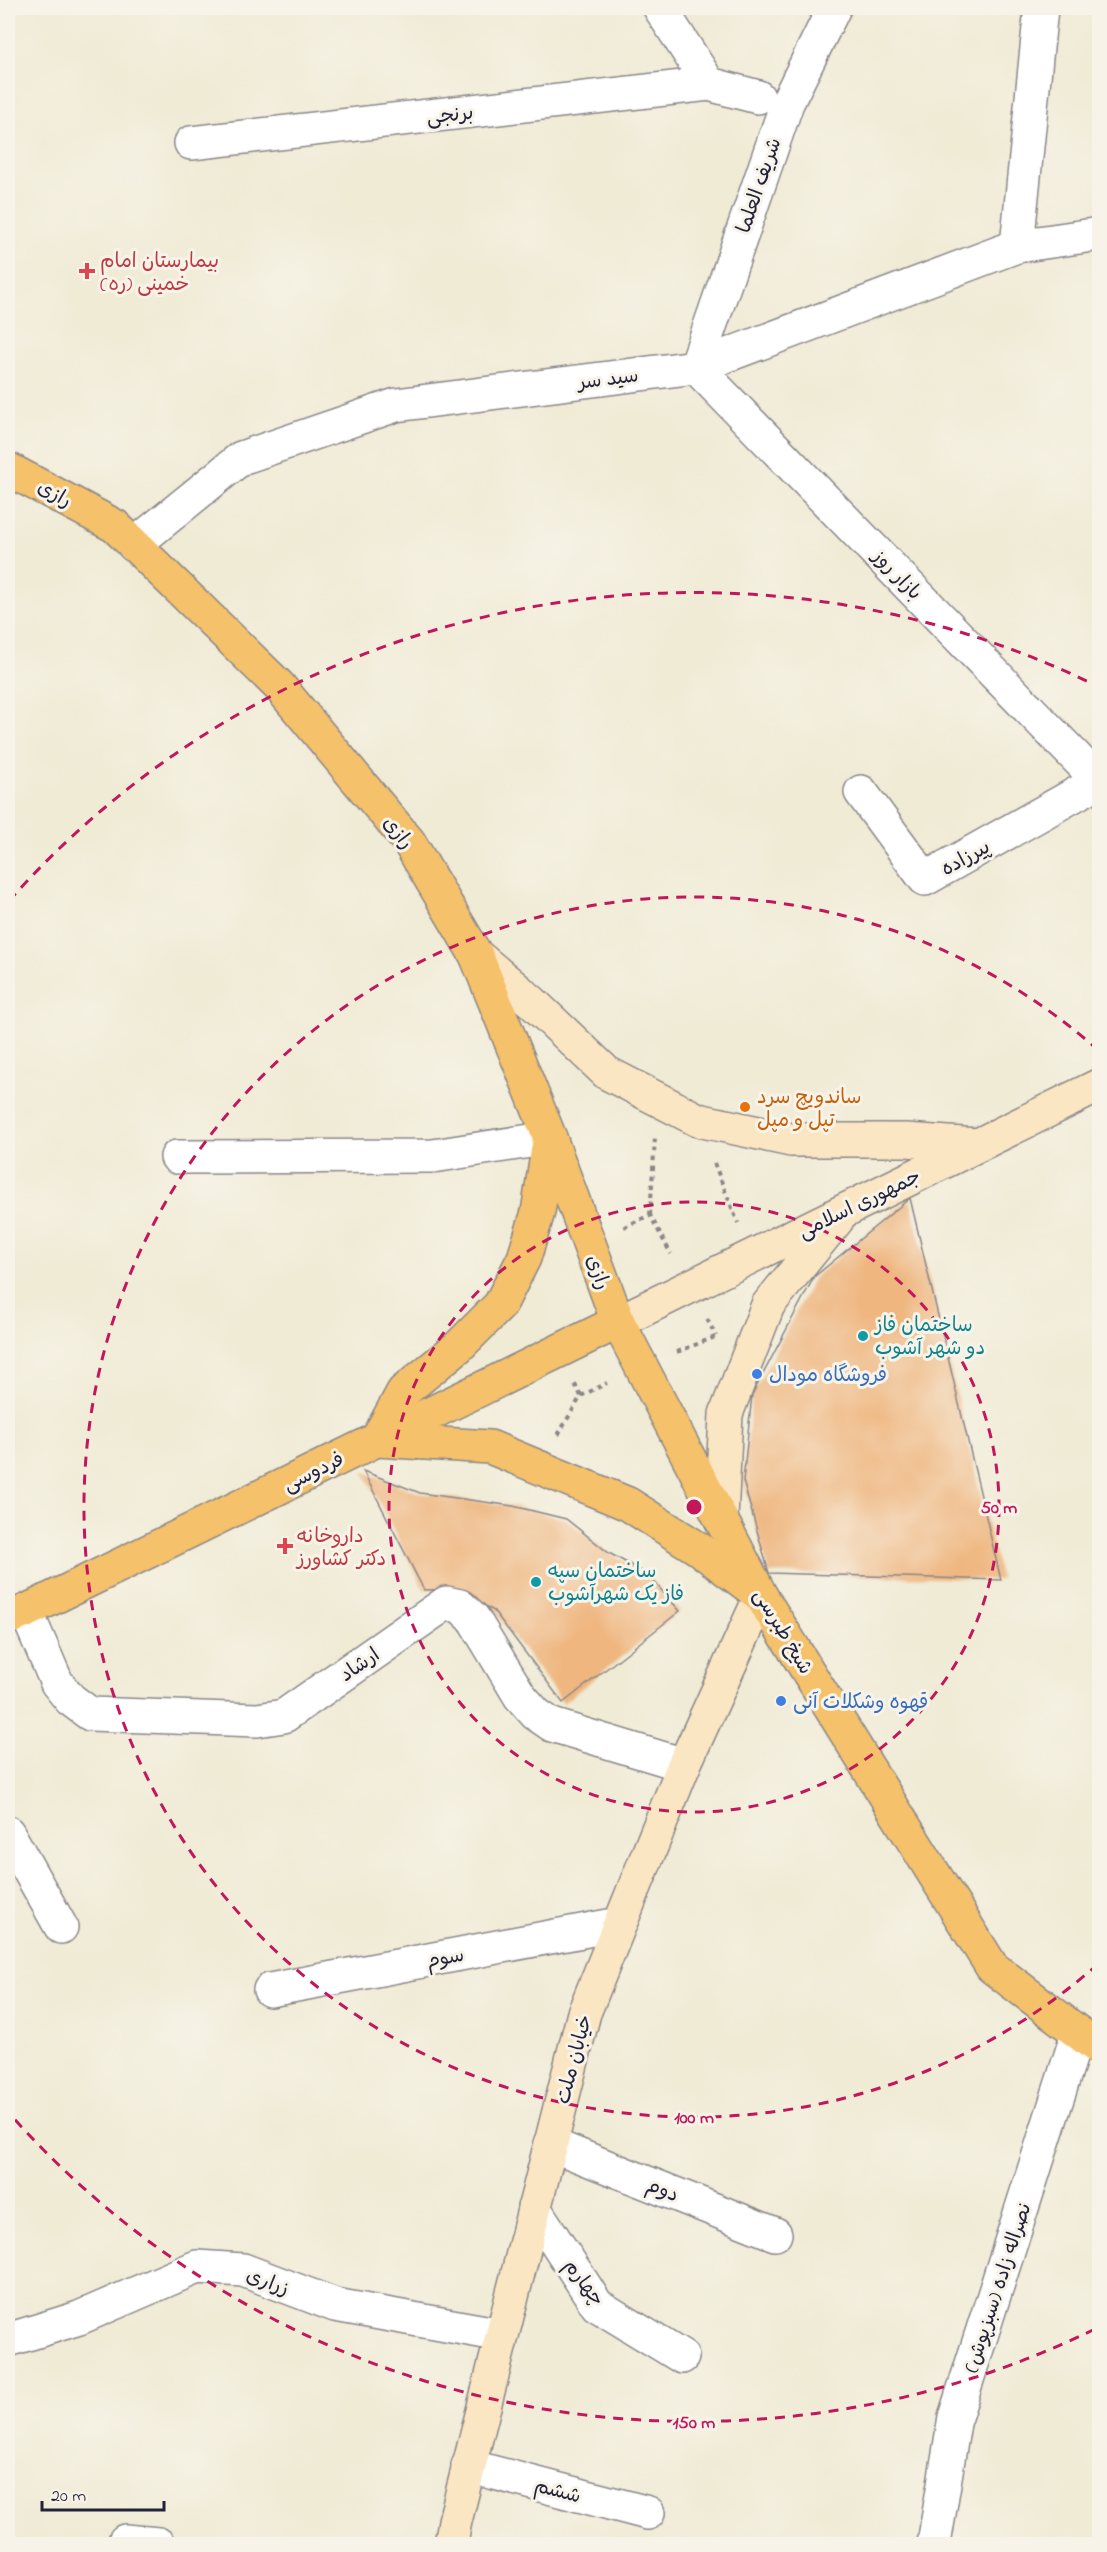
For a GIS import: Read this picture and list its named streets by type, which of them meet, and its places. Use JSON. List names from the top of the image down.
{
  "streets": {
    "main road": [
      "رازی",
      "جمهوری اسلامی",
      "فردوسی",
      "شیخ طبرسی",
      "خیابان ملت"
    ],
    "street": [
      "برنجی",
      "شریف العلما",
      "سید سر",
      "بازار روز",
      "پیرزاده",
      "ارشاد",
      "سوم",
      "دوم",
      "زراری",
      "چهارم",
      "نصراله زاده (سبزپوش)",
      "ششم"
    ]
  },
  "crossings": [
    ["شریف العلما", "سید سر"],
    ["شریف العلما", "بازار روز"],
    ["سید سر", "رازی"],
    ["سید سر", "بازار روز"],
    ["رازی", "جمهوری اسلامی"],
    ["رازی", "فردوسی"],
    ["رازی", "شیخ طبرسی"],
    ["بازار روز", "پیرزاده"],
    ["جمهوری اسلامی", "فردوسی"],
    ["جمهوری اسلامی", "شیخ طبرسی"],
    ["فردوسی", "شیخ طبرسی"],
    ["فردوسی", "ارشاد"],
    ["شیخ طبرسی", "خیابان ملت"],
    ["شیخ طبرسی", "نصراله زاده (سبزپوش)"],
    ["ارشاد", "خیابان ملت"],
    ["سوم", "خیابان ملت"],
    ["خیابان ملت", "دوم"],
    ["خیابان ملت", "زراری"],
    ["خیابان ملت", "چهارم"],
    ["خیابان ملت", "ششم"]
  ],
  "places": {
    "health": ["بیمارستان امام خمینی (ره)", "داروخانه دکتر کشاورز"],
    "other": [
      "ساندویچ سرد تپل و مپل",
      "ساختمان فاز دو شهر آشوب",
      "فروشگاه مودال",
      "ساختمان سپه فاز یک شهرآشوب",
      "قهوه وشکلات آنی"
    ]
  },
  "scale_bar": "20 m",
  "rings": ["50 m", "100 m", "150 m"]
}
